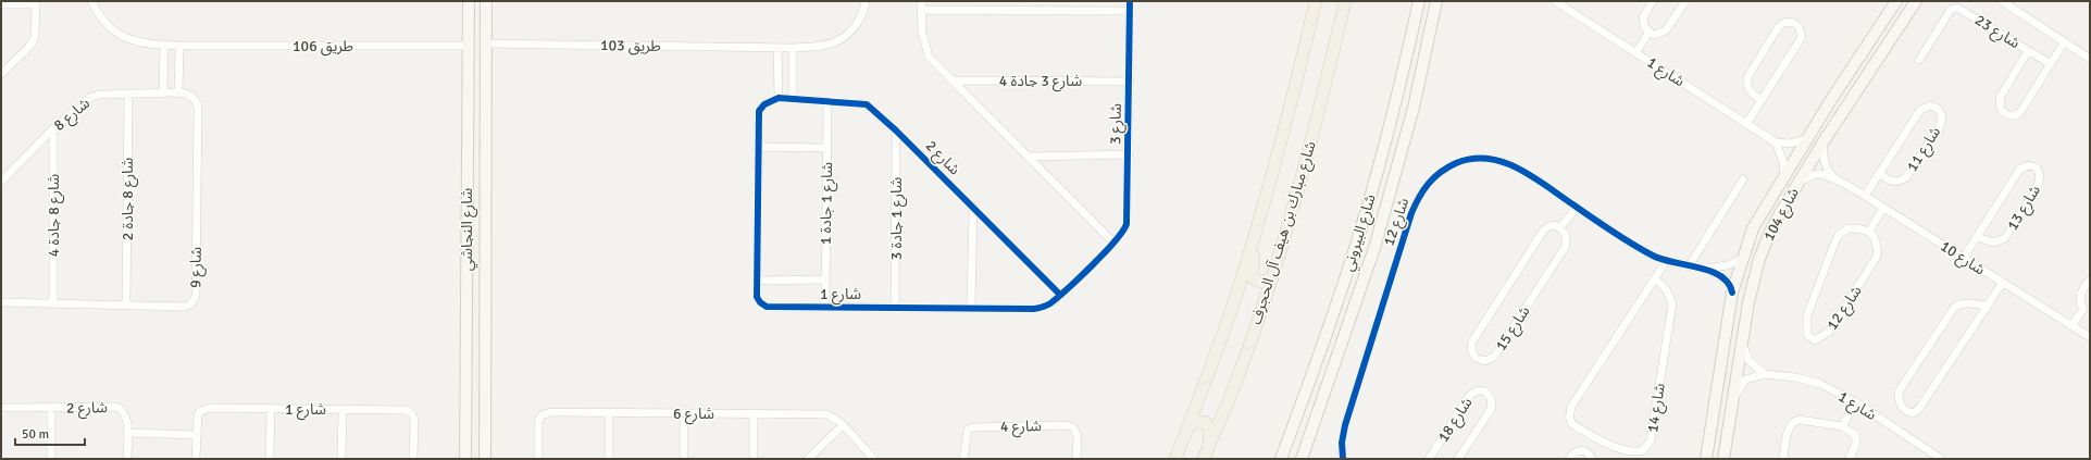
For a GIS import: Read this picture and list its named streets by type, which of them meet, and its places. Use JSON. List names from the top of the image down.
{
  "streets": {
    "main road": ["شارع مبارك بن هيف آل الحجرف"],
    "street": [
      "شارع 23",
      "طريق 106",
      "طريق 103",
      "شارع 1",
      "شارع 3 جادة 4",
      "شارع 8",
      "شارع 3",
      "شارع 11",
      "شارع 2",
      "شارع 8 جادة 2",
      "شارع 1 جادة 1",
      "شارع 13",
      "شارع 104",
      "شارع 8 جادة 4",
      "شارع 1 جادة 3",
      "شارع 12",
      "شارع النجاشي",
      "شارع البيروني",
      "شارع 10",
      "شارع 9",
      "شارع 15",
      "شارع 14",
      "شارع 6",
      "شارع 18",
      "شارع 4"
    ]
  },
  "crossings": [
    ["طريق 106", "شارع النجاشي"],
    ["طريق 103", "شارع النجاشي"],
    ["شارع 1", "شارع 3"],
    ["شارع 1", "شارع 2"],
    ["شارع 1", "شارع 1 جادة 1"],
    ["شارع 1", "شارع 104"],
    ["شارع 1", "شارع 1 جادة 3"],
    ["شارع 3 جادة 4", "شارع 3"],
    ["شارع 8", "شارع 8 جادة 2"],
    ["شارع 8", "شارع 8 جادة 4"],
    ["شارع 8", "شارع 9"],
    ["شارع 11", "شارع 10"],
    ["شارع 2", "شارع 1 جادة 1"],
    ["شارع 2", "شارع 1 جادة 3"],
    ["شارع 8 جادة 2", "شارع 9"],
    ["شارع 13", "شارع 10"],
    ["شارع 104", "شارع 12"],
    ["شارع 104", "شارع 10"],
    ["شارع 8 جادة 4", "شارع 9"],
    ["شارع 12", "شارع 14"]
  ],
  "scale_bar": "50 m"
}
